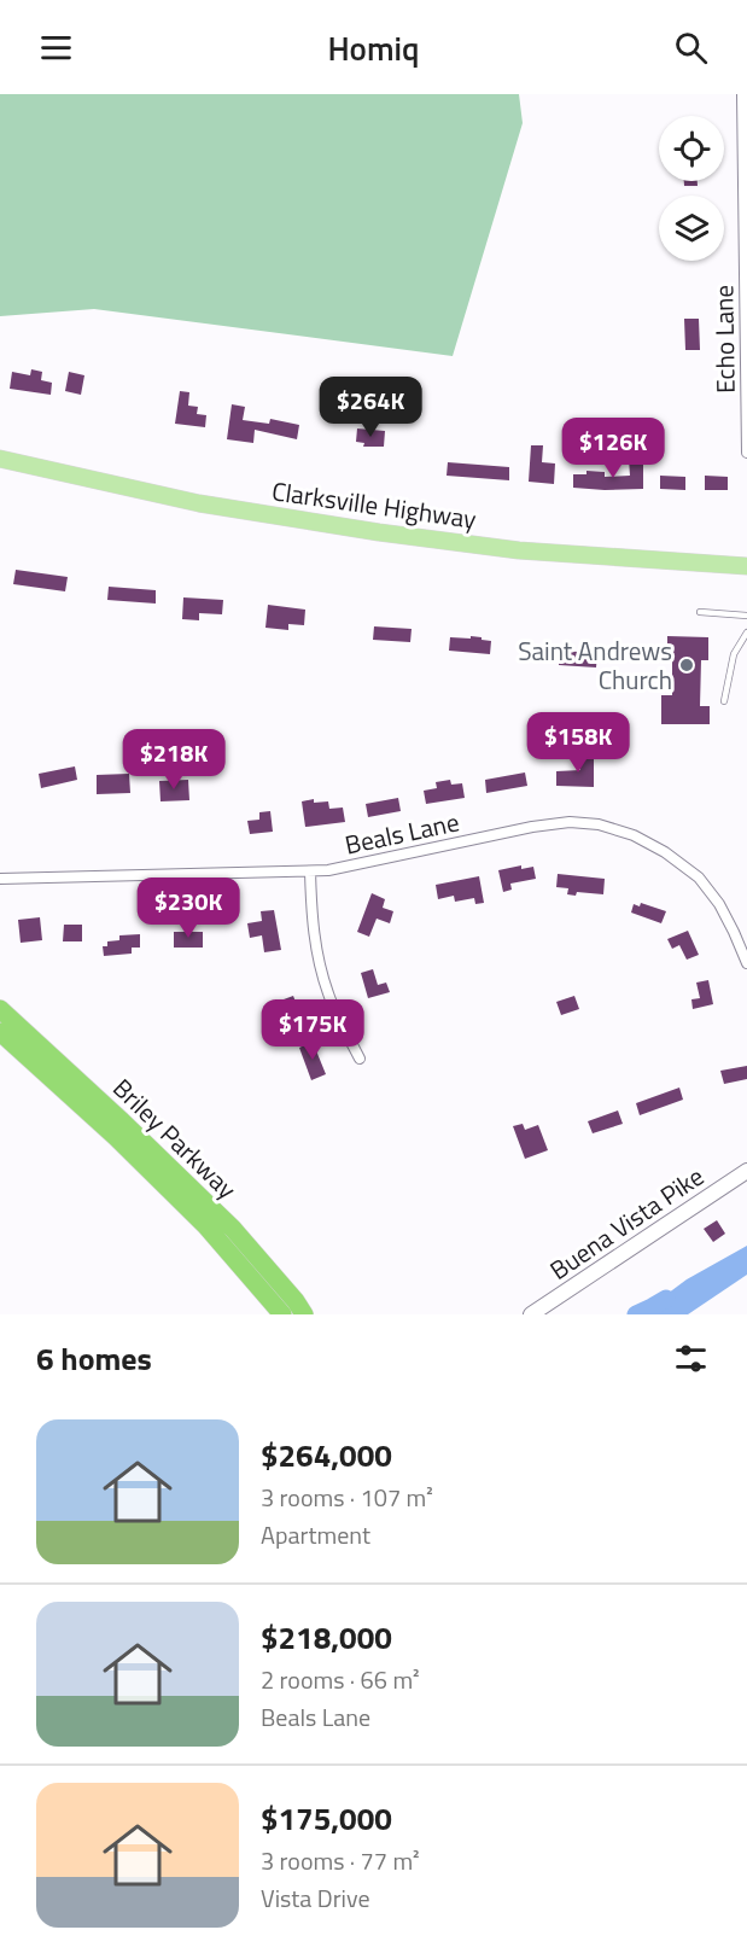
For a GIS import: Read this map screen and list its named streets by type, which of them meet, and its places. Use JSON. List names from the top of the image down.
{
  "streets": {
    "highway": ["Briley Parkway"],
    "main road": ["Clarksville Highway", "Buena Vista Pike"],
    "street": ["Echo Lane", "Beals Lane"]
  },
  "places": ["Saint Andrews Church"],
  "page": {
    "header": "Homiq",
    "price": [
      "$264K",
      "$126K",
      "$158K",
      "$218K",
      "$230K",
      "$175K"
    ],
    "heading": "6 homes",
    "list": [
      {
        "name": "$264,000",
        "note": "3 rooms · 107 m² · Apartment"
      },
      {
        "name": "$218,000",
        "note": "2 rooms · 66 m² · Beals Lane"
      },
      {
        "name": "$175,000",
        "note": "3 rooms · 77 m² · Vista Drive"
      }
    ]
  }
}
